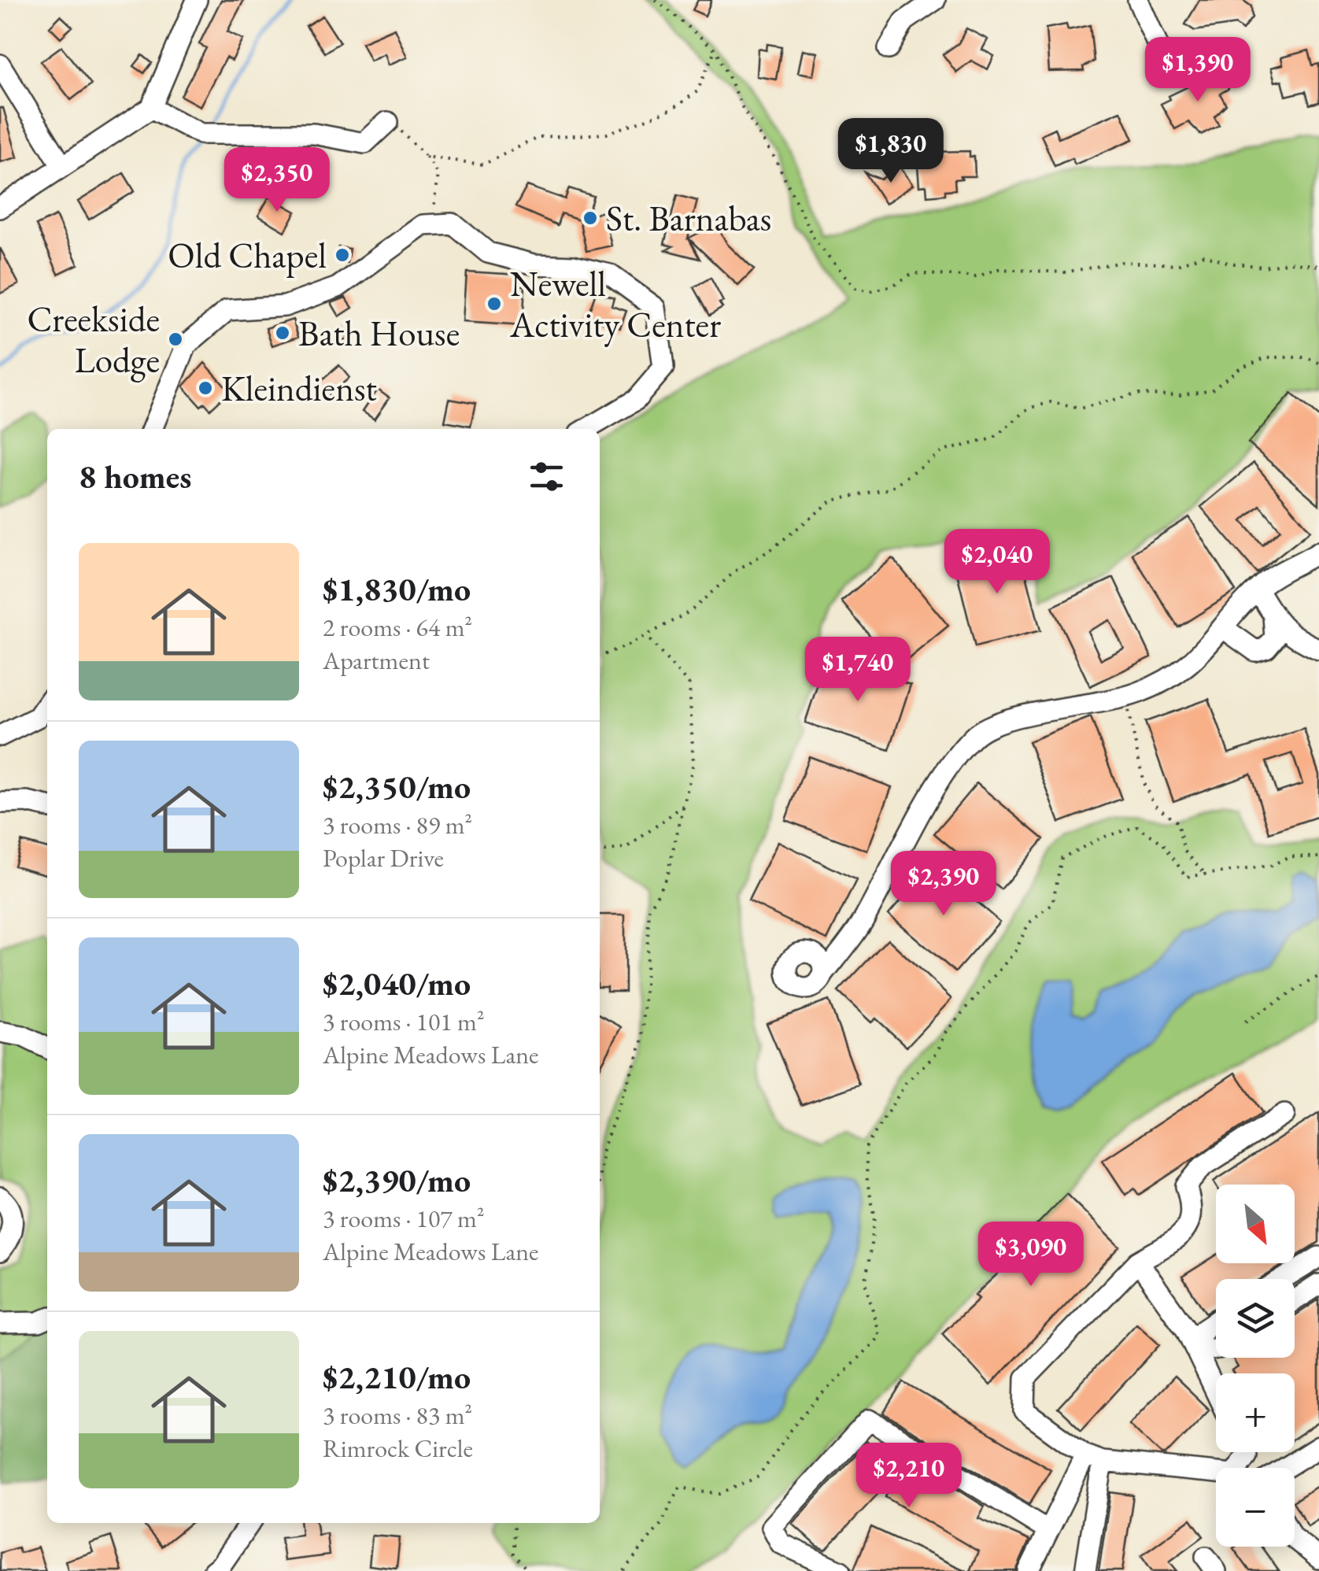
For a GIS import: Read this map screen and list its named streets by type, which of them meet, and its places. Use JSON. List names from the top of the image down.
{
  "places": [
    "St. Barnabas",
    "Old Chapel",
    "Newell Activity Center",
    "Bath House",
    "Creekside Lodge",
    "Kleindienst"
  ],
  "north": "bottom right",
  "page": {
    "price": [
      "$1,390",
      "$1,830",
      "$2,350",
      "$2,040",
      "$1,740",
      "$2,390",
      "$3,090",
      "$2,210"
    ],
    "heading": "8 homes",
    "list": [
      {
        "name": "$1,830/mo",
        "note": "2 rooms · 64 m² · Apartment"
      },
      {
        "name": "$2,350/mo",
        "note": "3 rooms · 89 m² · Poplar Drive"
      },
      {
        "name": "$2,040/mo",
        "note": "3 rooms · 101 m² · Alpine Meadows Lane"
      },
      {
        "name": "$2,390/mo",
        "note": "3 rooms · 107 m² · Alpine Meadows Lane"
      },
      {
        "name": "$2,210/mo",
        "note": "3 rooms · 83 m² · Rimrock Circle"
      }
    ],
    "map_buttons": ["+", "−"]
  }
}
